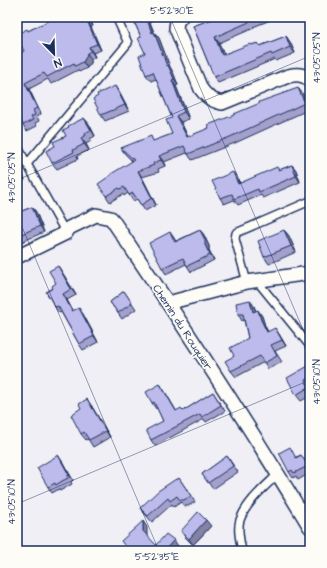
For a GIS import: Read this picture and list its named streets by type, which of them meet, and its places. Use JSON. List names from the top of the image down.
{
  "streets": {
    "street": ["Chemin du Rouquier"]
  },
  "north": "bottom right",
  "coordinates": [
    "5°52'30\"E",
    "43°05'05\"N",
    "43°05'10\"N",
    "5°52'35\"E"
  ]
}
